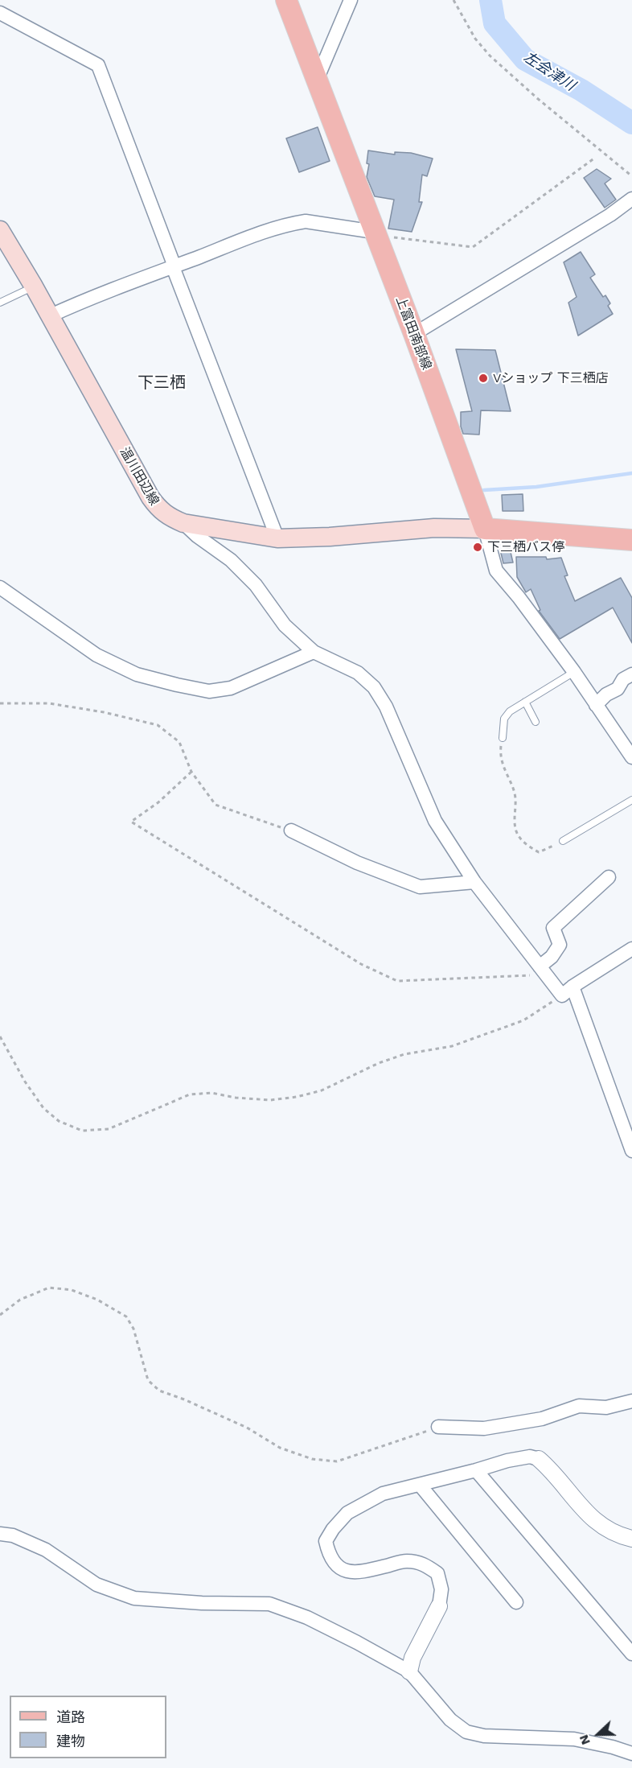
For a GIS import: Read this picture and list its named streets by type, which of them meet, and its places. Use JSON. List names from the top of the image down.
{
  "streets": {
    "main road": ["上富田南部線", "温川田辺線"]
  },
  "crossings": [
    ["上富田南部線", "温川田辺線"]
  ],
  "districts": ["下三栖"],
  "water": ["左会津川"],
  "places": ["Vショップ 下三栖店", "下三栖バス停"],
  "legend": ["道路", "建物"],
  "north": "left"
}
